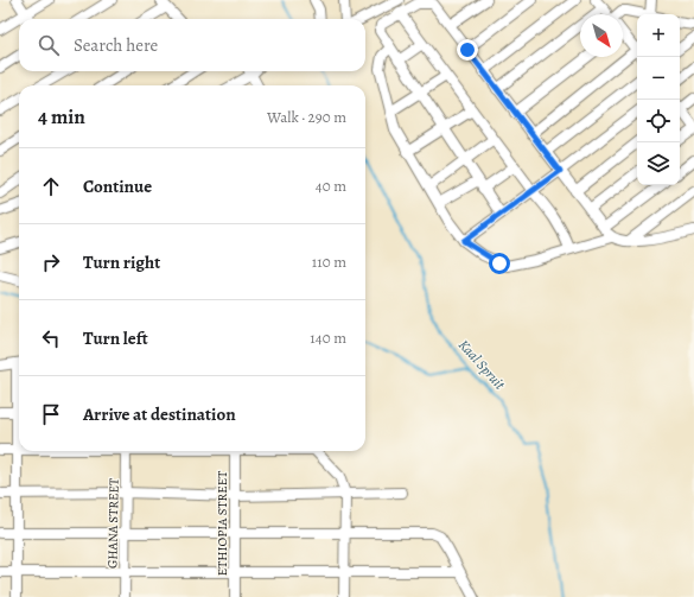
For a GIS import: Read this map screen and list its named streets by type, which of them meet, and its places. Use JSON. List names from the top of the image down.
{
  "streets": {
    "street": ["GHANA STREET", "ETHIOPIA STREET"]
  },
  "water": ["Kaal Spruit"],
  "north": "bottom right",
  "page": {
    "map_buttons": ["+", "−"],
    "search": "Search here",
    "heading": ["4 min", "Walk · 290 m"],
    "list": [
      ["Continue", "40 m"],
      ["Turn right", "110 m"],
      ["Turn left", "140 m"],
      "Arrive at destination"
    ]
  }
}
